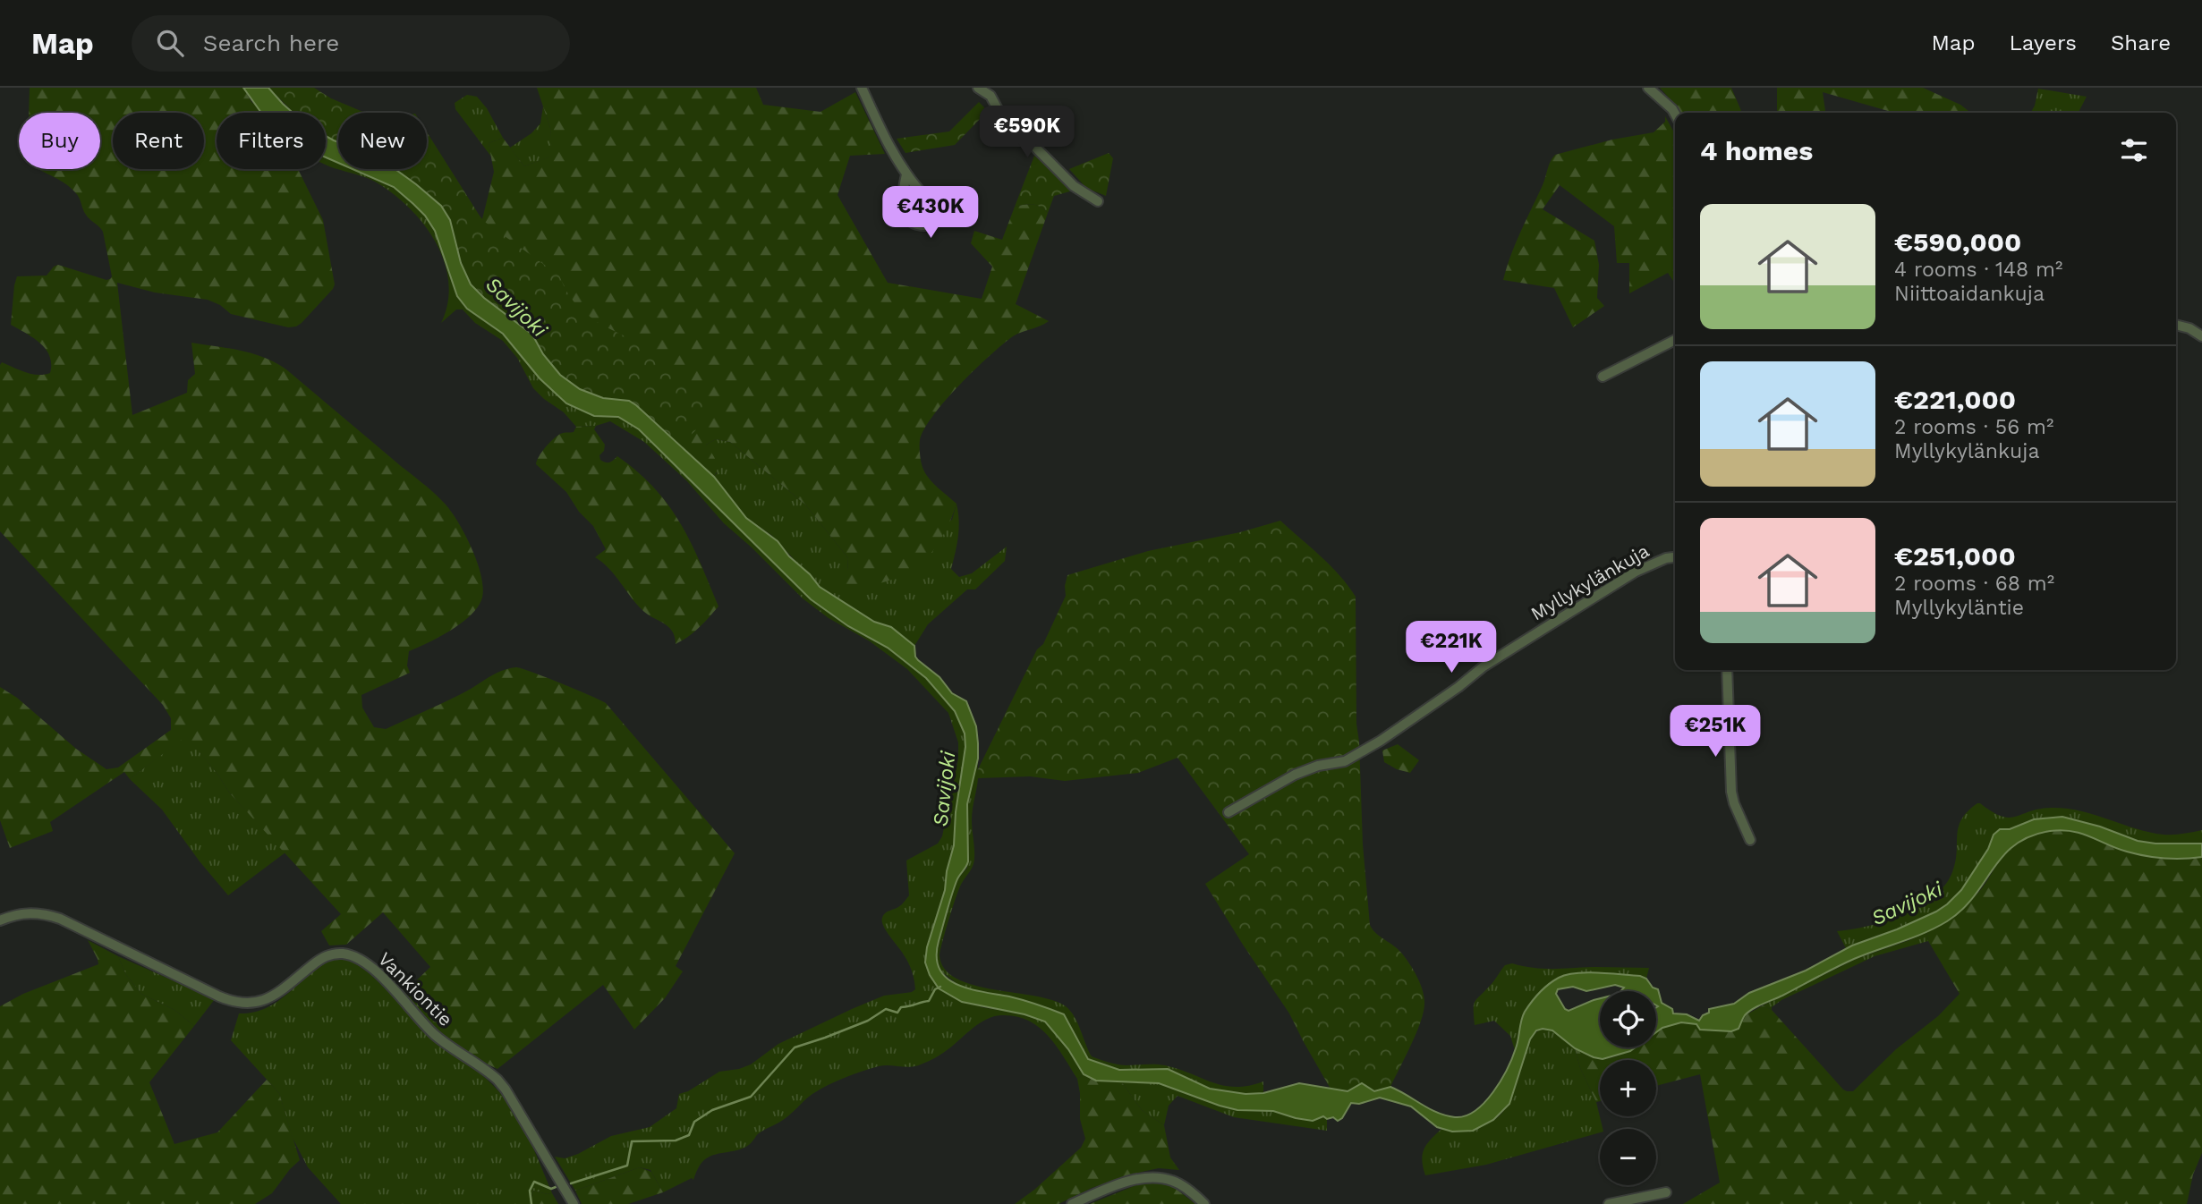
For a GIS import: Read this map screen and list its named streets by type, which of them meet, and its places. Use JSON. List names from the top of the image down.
{
  "streets": {
    "street": ["Myllykylänkuja", "Vankiontie"]
  },
  "water": ["Savijoki"],
  "page": {
    "header": "Map",
    "search": "Search here",
    "nav": ["Map", "Layers", "Share"],
    "price": [
      "€590K",
      "€430K",
      "€221K",
      "€251K"
    ],
    "chip": [
      "Buy",
      "Rent",
      "Filters",
      "New"
    ],
    "heading": "4 homes",
    "list": [
      {
        "name": "€590,000",
        "note": "4 rooms · 148 m² · Niittoaidankuja"
      },
      {
        "name": "€221,000",
        "note": "2 rooms · 56 m² · Myllykylänkuja"
      },
      {
        "name": "€251,000",
        "note": "2 rooms · 68 m² · Myllykyläntie"
      }
    ],
    "map_buttons": ["+", "−"]
  }
}
